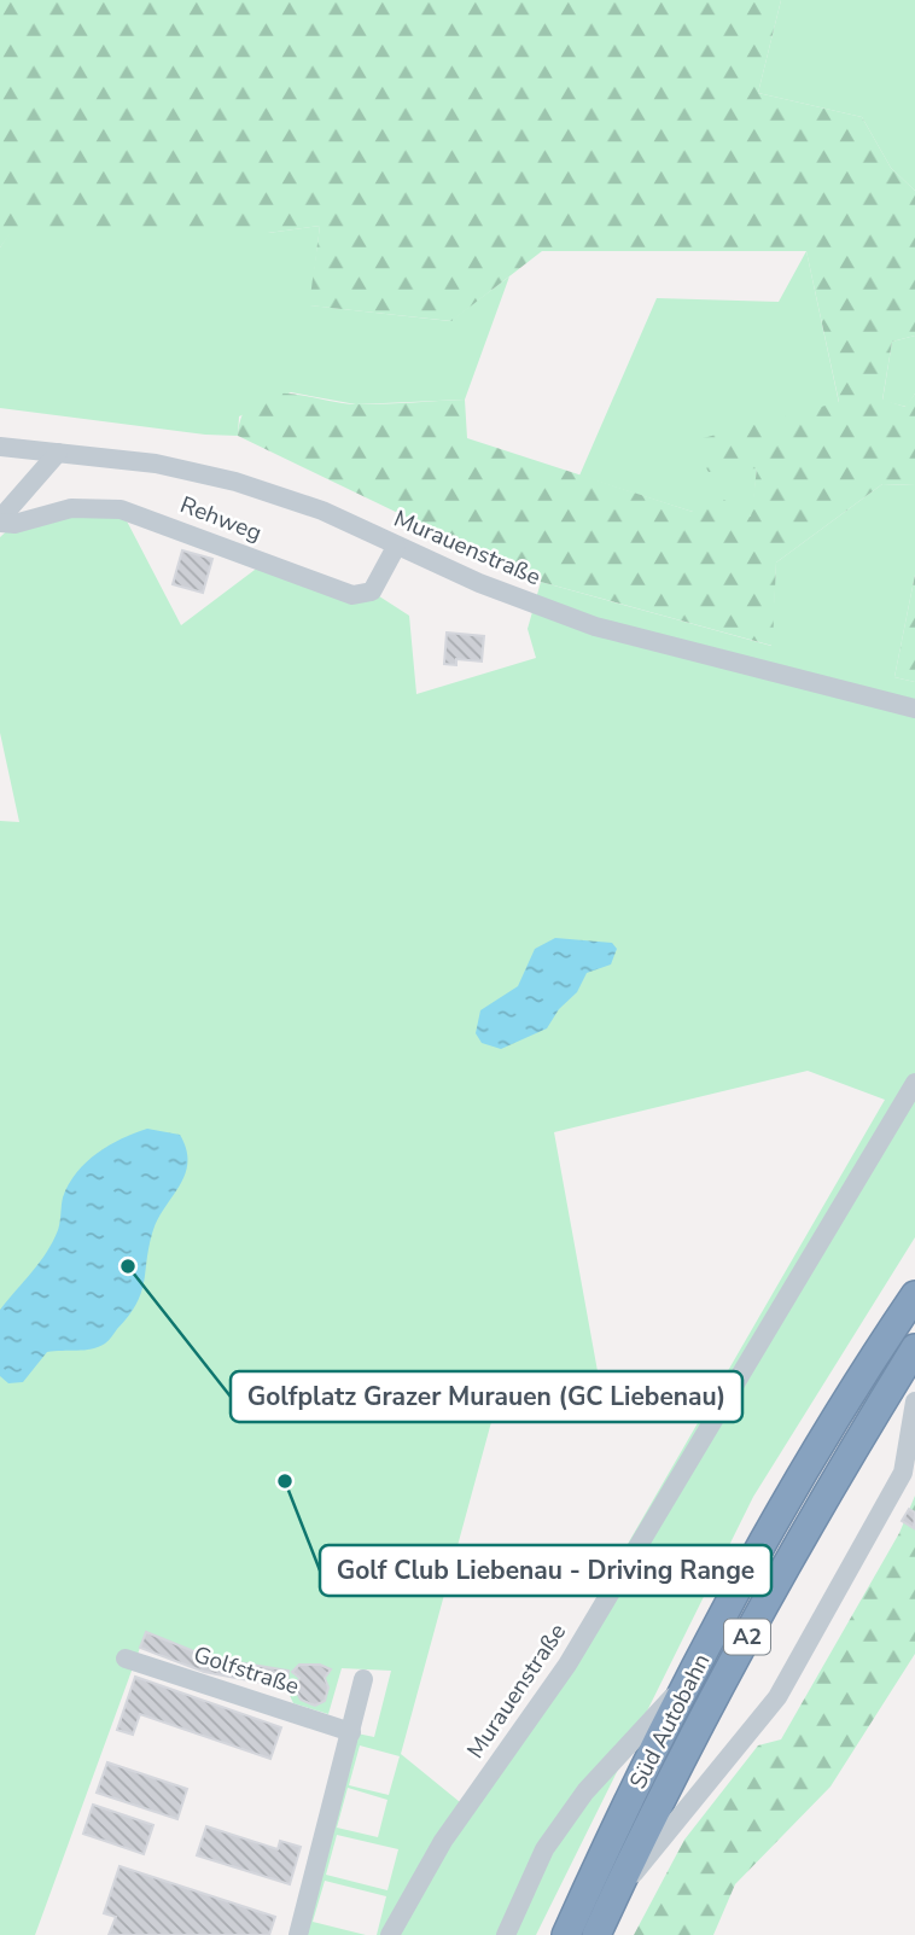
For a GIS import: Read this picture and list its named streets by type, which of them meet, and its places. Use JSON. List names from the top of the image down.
{
  "streets": {
    "highway": ["A2", "Süd Autobahn"],
    "street": ["Rehweg", "Murauenstraße", "Golfstraße"]
  },
  "crossings": [
    ["Rehweg", "Murauenstraße"]
  ],
  "places": ["Golfplatz Grazer Murauen (GC Liebenau)", "Golf Club Liebenau - Driving Range"]
}
